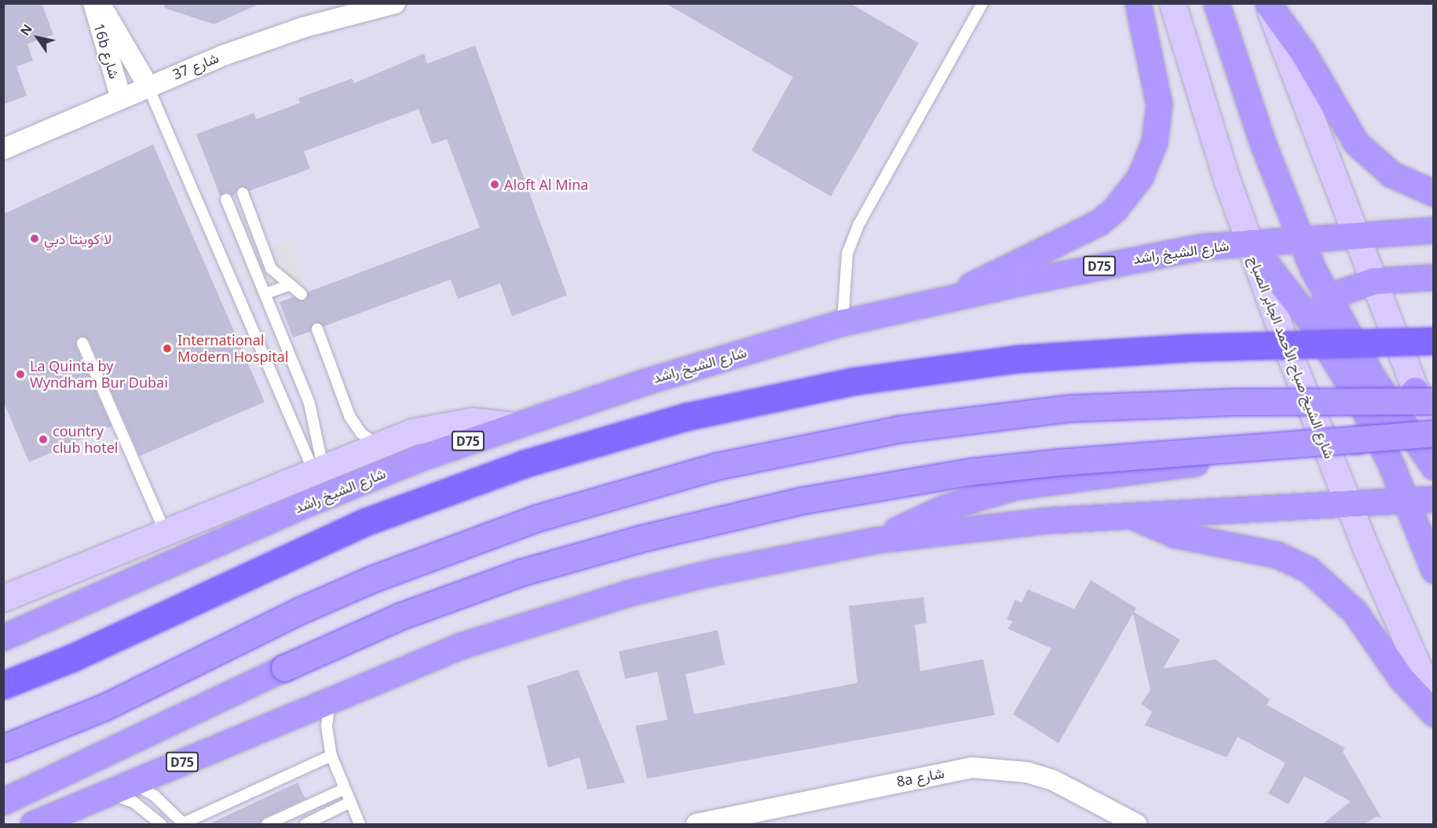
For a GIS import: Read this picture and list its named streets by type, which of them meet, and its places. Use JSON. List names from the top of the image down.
{
  "streets": {
    "main road": ["شارع الشيخ راشد", "D75", "شارع الشيخ صباح الأحمد الجابر الصباح"],
    "street": ["16b شارع", "شارع 37", "8a شارع"]
  },
  "crossings": [
    ["16b شارع", "شارع 37"],
    ["شارع الشيخ راشد", "شارع الشيخ صباح الأحمد الجابر الصباح"],
    ["D75", "شارع الشيخ صباح الأحمد الجابر الصباح"]
  ],
  "places": [
    "Aloft Al Mina",
    "لا كوينتا دبي",
    "International Modern Hospital",
    "La Quinta by Wyndham Bur Dubai",
    "country club hotel"
  ],
  "north": "top left"
}
